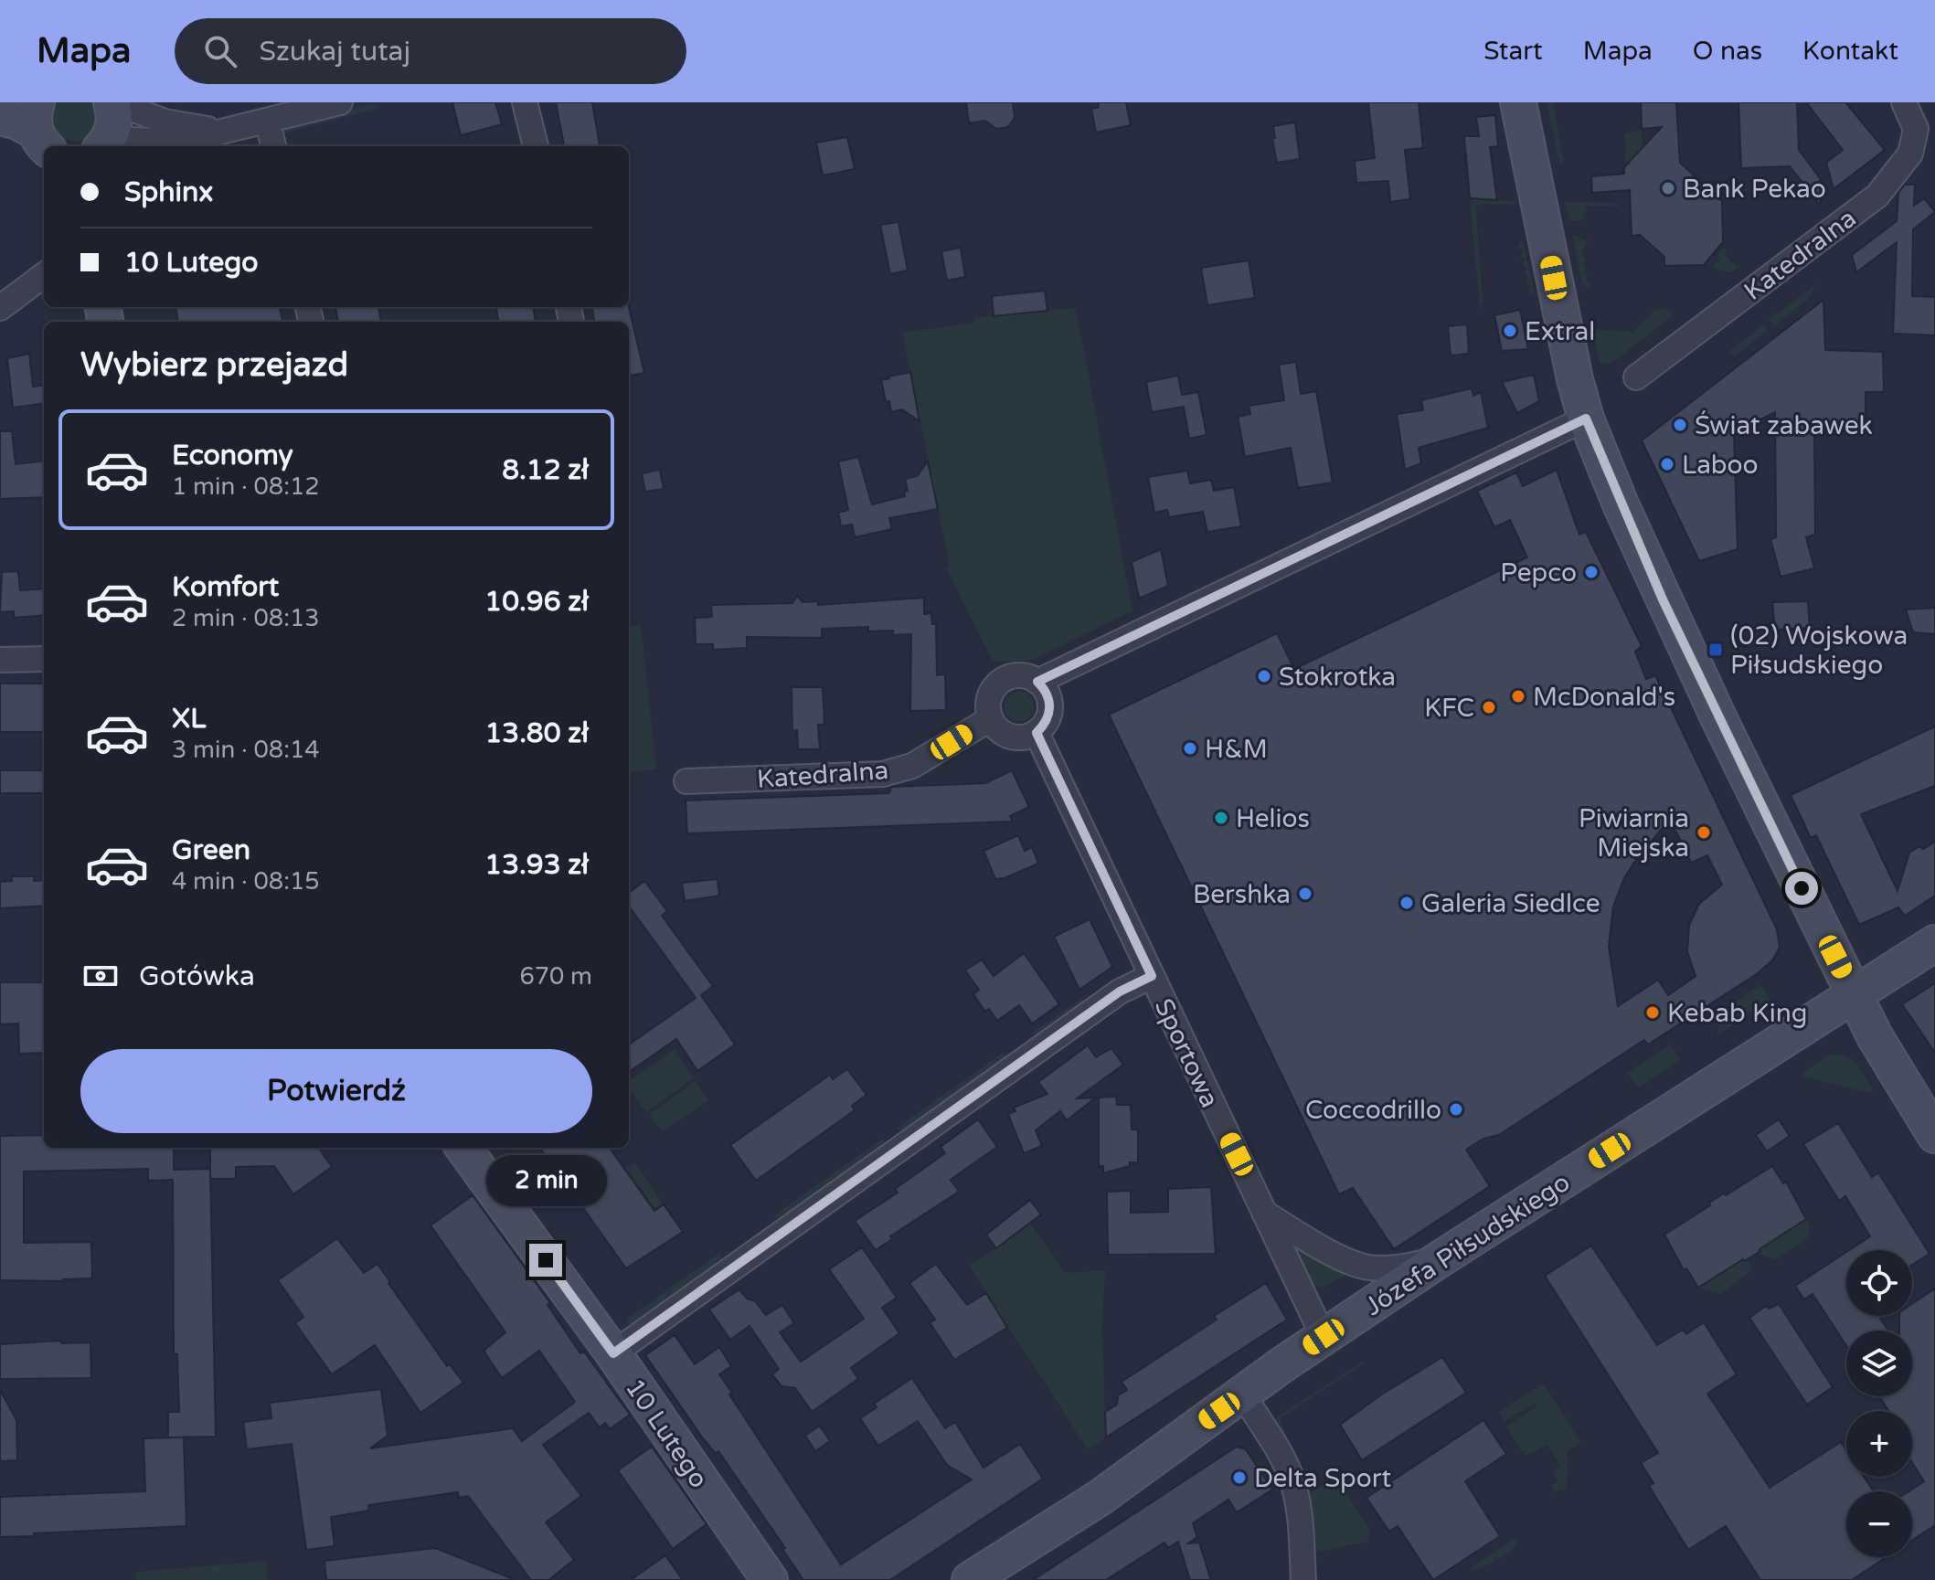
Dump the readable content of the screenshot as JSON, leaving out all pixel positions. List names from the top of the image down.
{
  "streets": {
    "street": [
      "Katedralna",
      "Sportowa",
      "Józefa Piłsudskiego",
      "10 Lutego"
    ]
  },
  "crossings": [
    ["Katedralna", "Sportowa"],
    ["Sportowa", "Józefa Piłsudskiego"]
  ],
  "places": {
    "other": [
      "Bank Pekao",
      "Extral",
      "Świat zabawek",
      "Laboo",
      "Pepco",
      "Stokrotka",
      "McDonald's",
      "KFC",
      "H&M",
      "Helios",
      "Piwiarnia Miejska",
      "Bershka",
      "Galeria Siedlce",
      "Kebab King",
      "Coccodrillo",
      "Delta Sport"
    ],
    "transit": ["(02) Wojskowa Piłsudskiego"]
  },
  "page": {
    "header": "Mapa",
    "search": "Szukaj tutaj",
    "nav": [
      "Start",
      "Mapa",
      "O nas",
      "Kontakt"
    ],
    "banner": ["Sphinx", "10 Lutego"],
    "heading": "Wybierz przejazd",
    "list": [
      {
        "name": "Economy",
        "note": "1 min · 08:12",
        "value": "8.12 zł"
      },
      {
        "name": "Komfort",
        "note": "2 min · 08:13",
        "value": "10.96 zł"
      },
      {
        "name": "XL",
        "note": "3 min · 08:14",
        "value": "13.80 zł"
      },
      {
        "name": "Green",
        "note": "4 min · 08:15",
        "value": "13.93 zł"
      }
    ],
    "pay": ["Gotówka", "670 m"],
    "buttons": "Potwierdź",
    "bubble": "2 min",
    "map_buttons": ["+", "−"]
  }
}
